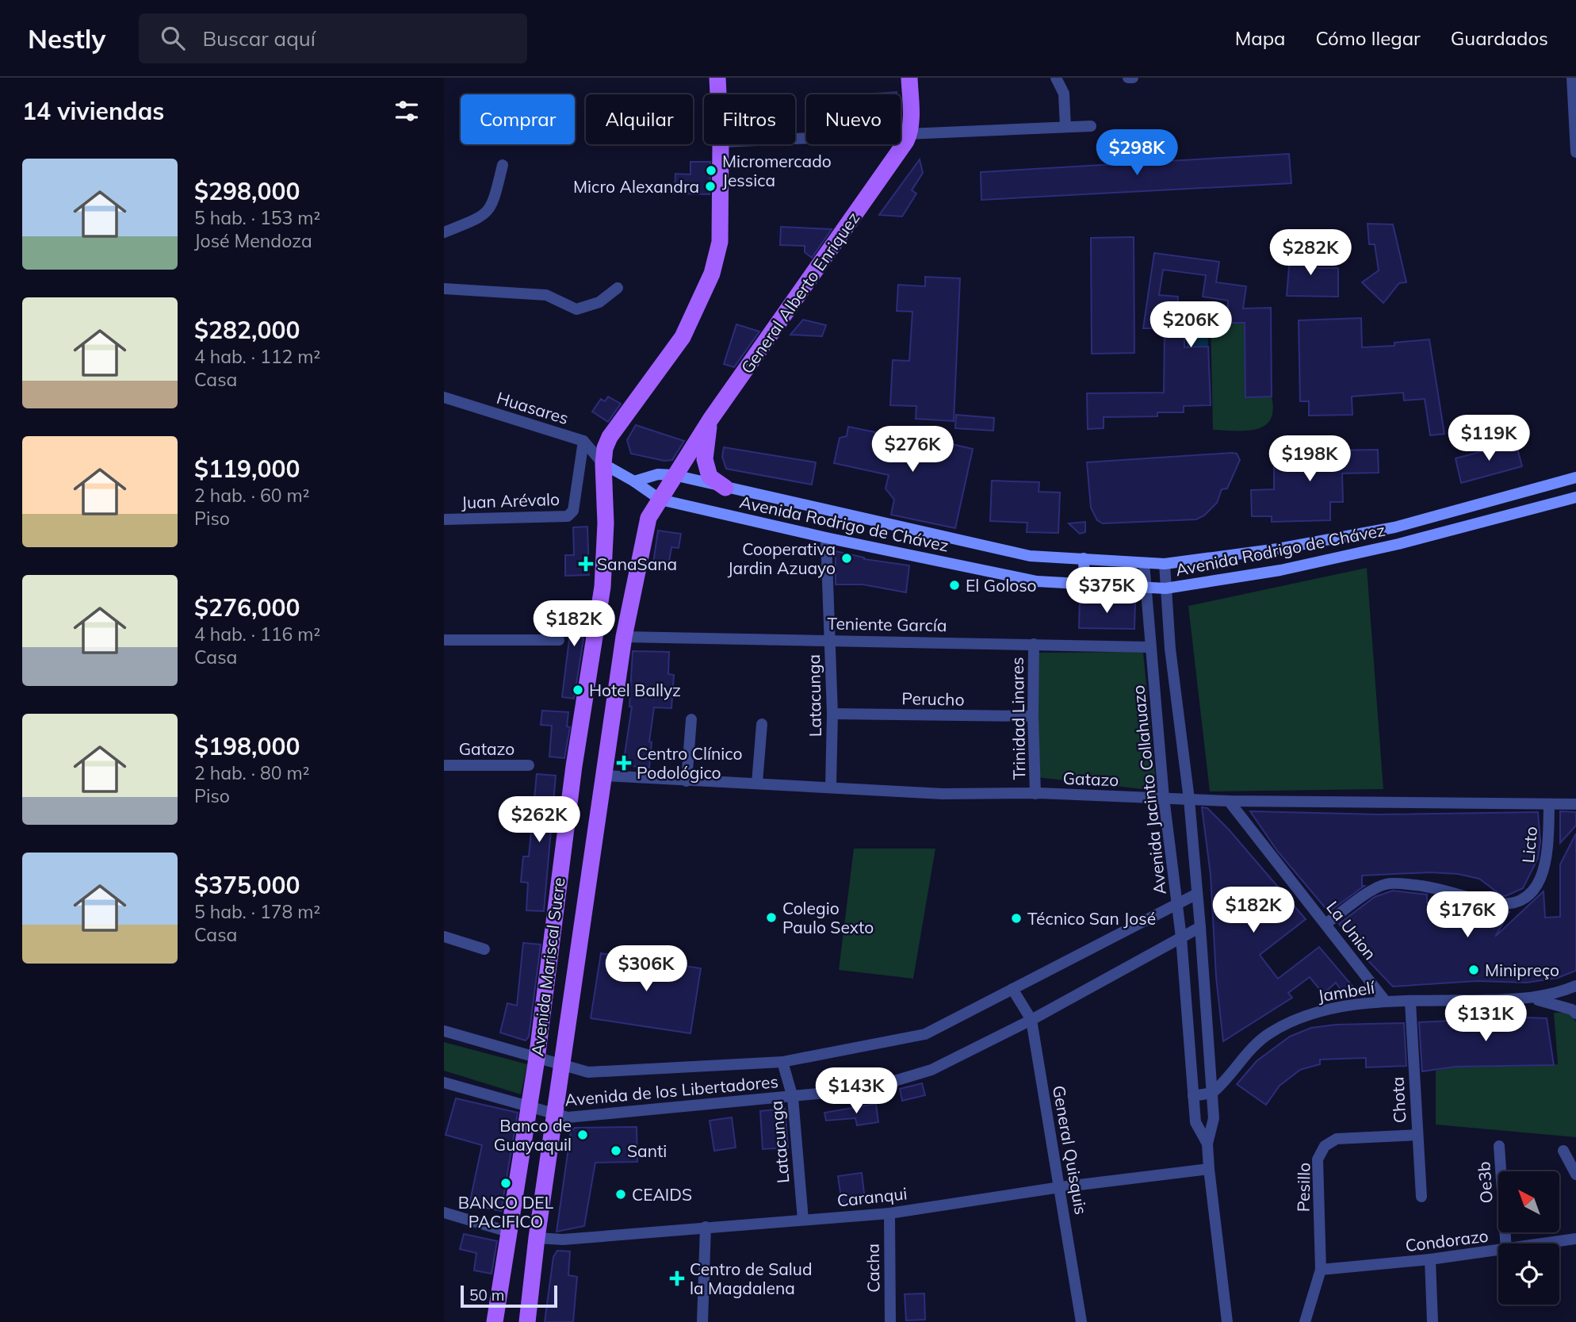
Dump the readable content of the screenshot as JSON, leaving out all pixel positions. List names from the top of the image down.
{
  "streets": {
    "main road": ["General Alberto Enriquez", "Avenida Rodrigo de Chávez", "Avenida Mariscal Sucre"],
    "street": [
      "Huasares",
      "Juan Arévalo",
      "Teniente García",
      "Latacunga",
      "Perucho",
      "Trinidad Linares",
      "Gatazo",
      "Avenida Jacinto Collahuazo",
      "Licto",
      "La Union",
      "Jambelí",
      "Avenida de los Libertadores",
      "Chota",
      "General Quisquis",
      "Oe3b",
      "Pesillo",
      "Caranqui",
      "Condorazo",
      "Cacha"
    ]
  },
  "crossings": [
    ["General Alberto Enriquez", "Avenida Rodrigo de Chávez"],
    ["General Alberto Enriquez", "Avenida Mariscal Sucre"],
    ["Huasares", "Juan Arévalo"],
    ["Huasares", "Avenida Rodrigo de Chávez"],
    ["Huasares", "Avenida Mariscal Sucre"],
    ["Avenida Rodrigo de Chávez", "Latacunga"],
    ["Avenida Rodrigo de Chávez", "Avenida Jacinto Collahuazo"],
    ["Avenida Rodrigo de Chávez", "Avenida Mariscal Sucre"],
    ["Teniente García", "Latacunga"],
    ["Teniente García", "Trinidad Linares"],
    ["Teniente García", "Avenida Jacinto Collahuazo"],
    ["Teniente García", "Avenida Mariscal Sucre"],
    ["Latacunga", "Perucho"],
    ["Latacunga", "Gatazo"],
    ["Latacunga", "Avenida de los Libertadores"],
    ["Latacunga", "Caranqui"],
    ["Perucho", "Trinidad Linares"],
    ["Trinidad Linares", "Gatazo"],
    ["Gatazo", "Avenida Jacinto Collahuazo"],
    ["Gatazo", "Licto"],
    ["Gatazo", "La Union"],
    ["Gatazo", "Avenida Mariscal Sucre"],
    ["Avenida Jacinto Collahuazo", "Jambelí"],
    ["Avenida Jacinto Collahuazo", "Avenida de los Libertadores"],
    ["Avenida Jacinto Collahuazo", "Caranqui"],
    ["Licto", "La Union"],
    ["La Union", "Jambelí"],
    ["Avenida Mariscal Sucre", "Avenida de los Libertadores"],
    ["Avenida Mariscal Sucre", "Caranqui"],
    ["Jambelí", "Chota"],
    ["Avenida de los Libertadores", "General Quisquis"],
    ["Chota", "Pesillo"],
    ["General Quisquis", "Caranqui"],
    ["Pesillo", "Condorazo"],
    ["Caranqui", "Cacha"]
  ],
  "places": {
    "other": [
      "Micromercado Jessica",
      "Micro Alexandra",
      "Cooperativa Jardin Azuayo",
      "El Goloso",
      "Hotel Ballyz",
      "Colegio Paulo Sexto",
      "Técnico San José",
      "Minipreço",
      "Banco de Guayaquil",
      "Santi",
      "BANCO DEL PACIFICO",
      "CEAIDS"
    ],
    "health": ["SanaSana", "Centro Clínico Podológico", "Centro de Salud la Magdalena"]
  },
  "scale_bar": "50 m",
  "north": "top left",
  "page": {
    "header": "Nestly",
    "search": "Buscar aquí",
    "nav": ["Mapa", "Cómo llegar", "Guardados"],
    "heading": "14 viviendas",
    "chip": [
      "Comprar",
      "Alquilar",
      "Filtros",
      "Nuevo"
    ],
    "price": [
      "$298K",
      "$282K",
      "$206K",
      "$119K",
      "$276K",
      "$198K",
      "$375K",
      "$182K",
      "$262K",
      "$182K",
      "$176K",
      "$306K",
      "$131K",
      "$143K"
    ],
    "list": [
      {
        "name": "$298,000",
        "note": "5 hab. · 153 m² · José Mendoza"
      },
      {
        "name": "$282,000",
        "note": "4 hab. · 112 m² · Casa"
      },
      {
        "name": "$119,000",
        "note": "2 hab. · 60 m² · Piso"
      },
      {
        "name": "$276,000",
        "note": "4 hab. · 116 m² · Casa"
      },
      {
        "name": "$198,000",
        "note": "2 hab. · 80 m² · Piso"
      },
      {
        "name": "$375,000",
        "note": "5 hab. · 178 m² · Casa"
      }
    ],
    "scale": "50 m"
  }
}
